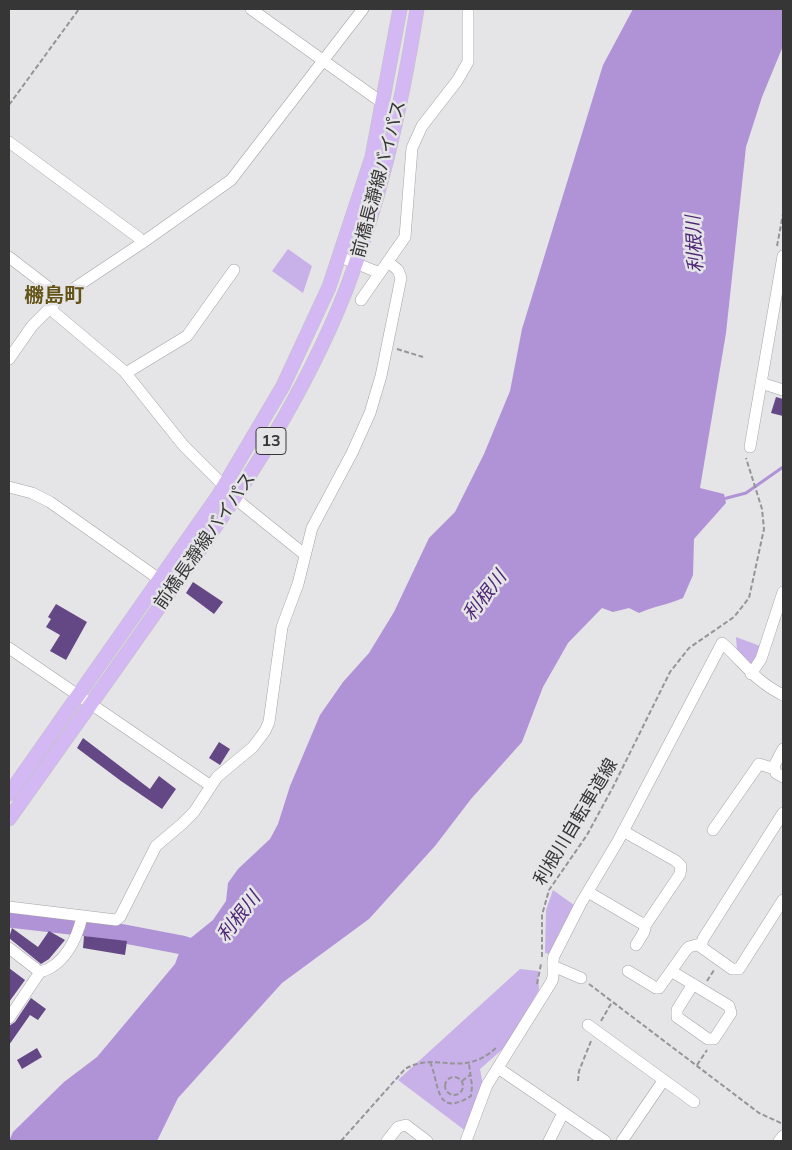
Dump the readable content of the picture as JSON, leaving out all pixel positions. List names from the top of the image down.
{
  "streets": {
    "main road": ["前橋長瀞線バイパス", "13"],
    "path": ["利根川自転車道線"]
  },
  "districts": ["橳島町"],
  "water": ["利根川"]
}
